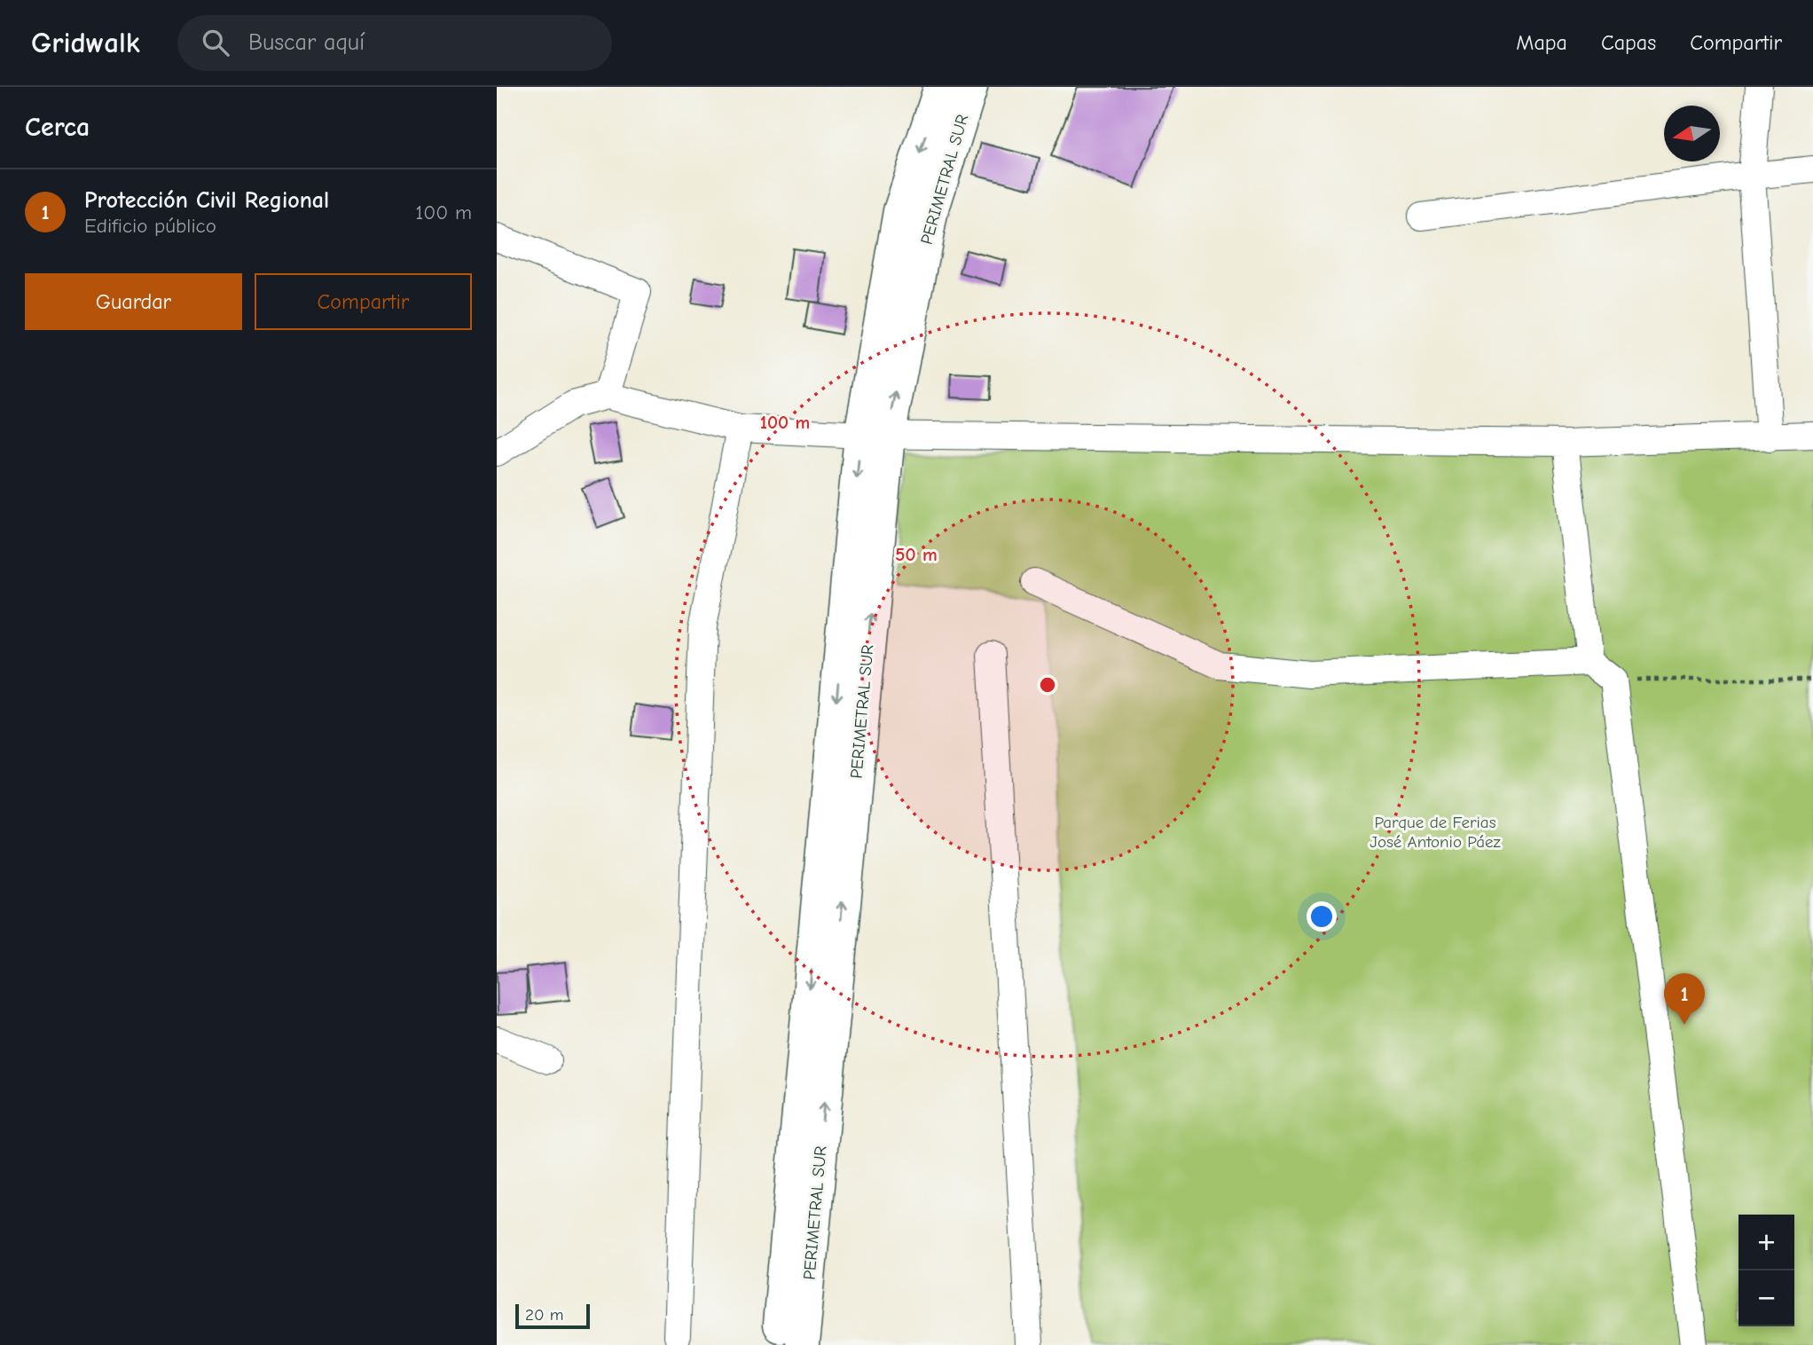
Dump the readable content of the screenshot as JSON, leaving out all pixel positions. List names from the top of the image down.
{
  "streets": {
    "main road": ["PERIMETRAL SUR"]
  },
  "parks": ["Parque de Ferias José Antonio Páez"],
  "scale_bar": "20 m",
  "north": "left",
  "page": {
    "header": "Gridwalk",
    "search": "Buscar aquí",
    "nav": ["Mapa", "Capas", "Compartir"],
    "heading": "Cerca",
    "list": [
      {
        "mark": "1",
        "name": "Protección Civil Regional",
        "note": "Edificio público",
        "value": "100 m"
      }
    ],
    "buttons": ["Guardar", "Compartir"],
    "pins": "1",
    "map_buttons": ["+", "−"],
    "scale": "20 m"
  },
  "rings": ["100 m", "50 m"]
}
